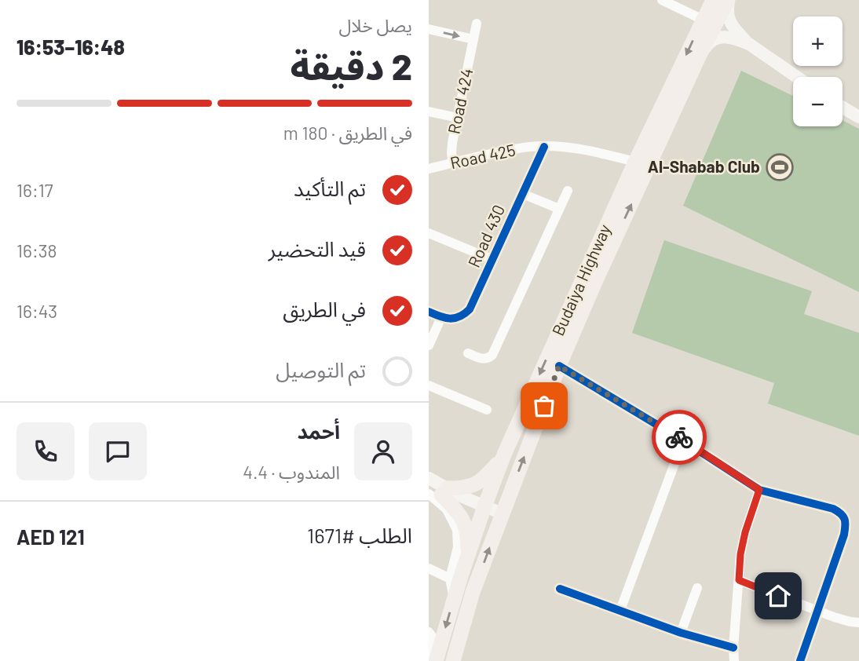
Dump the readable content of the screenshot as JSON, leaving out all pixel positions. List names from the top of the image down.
{
  "streets": {
    "main road": ["Budaiya Highway"],
    "street": ["Road 424", "Road 425", "Road 430"]
  },
  "crossings": [
    ["Road 424", "Road 425"],
    ["Road 425", "Road 430"],
    ["Road 425", "Budaiya Highway"]
  ],
  "places": {
    "sports": ["Al-Shabab Club"]
  },
  "page": {
    "heading": ["2 دقيقة", "يصل خلال", "16:48–16:53"],
    "panel": [
      "أحمد",
      "المندوب · 4.4",
      "الطلب #1671",
      "AED 121"
    ],
    "map_buttons": ["+", "−"],
    "bar": "في الطريق · 180 m",
    "list": [
      ["تم التأكيد", "16:17"],
      ["قيد التحضير", "16:38"],
      ["في الطريق", "16:43"],
      "تم التوصيل"
    ]
  }
}
